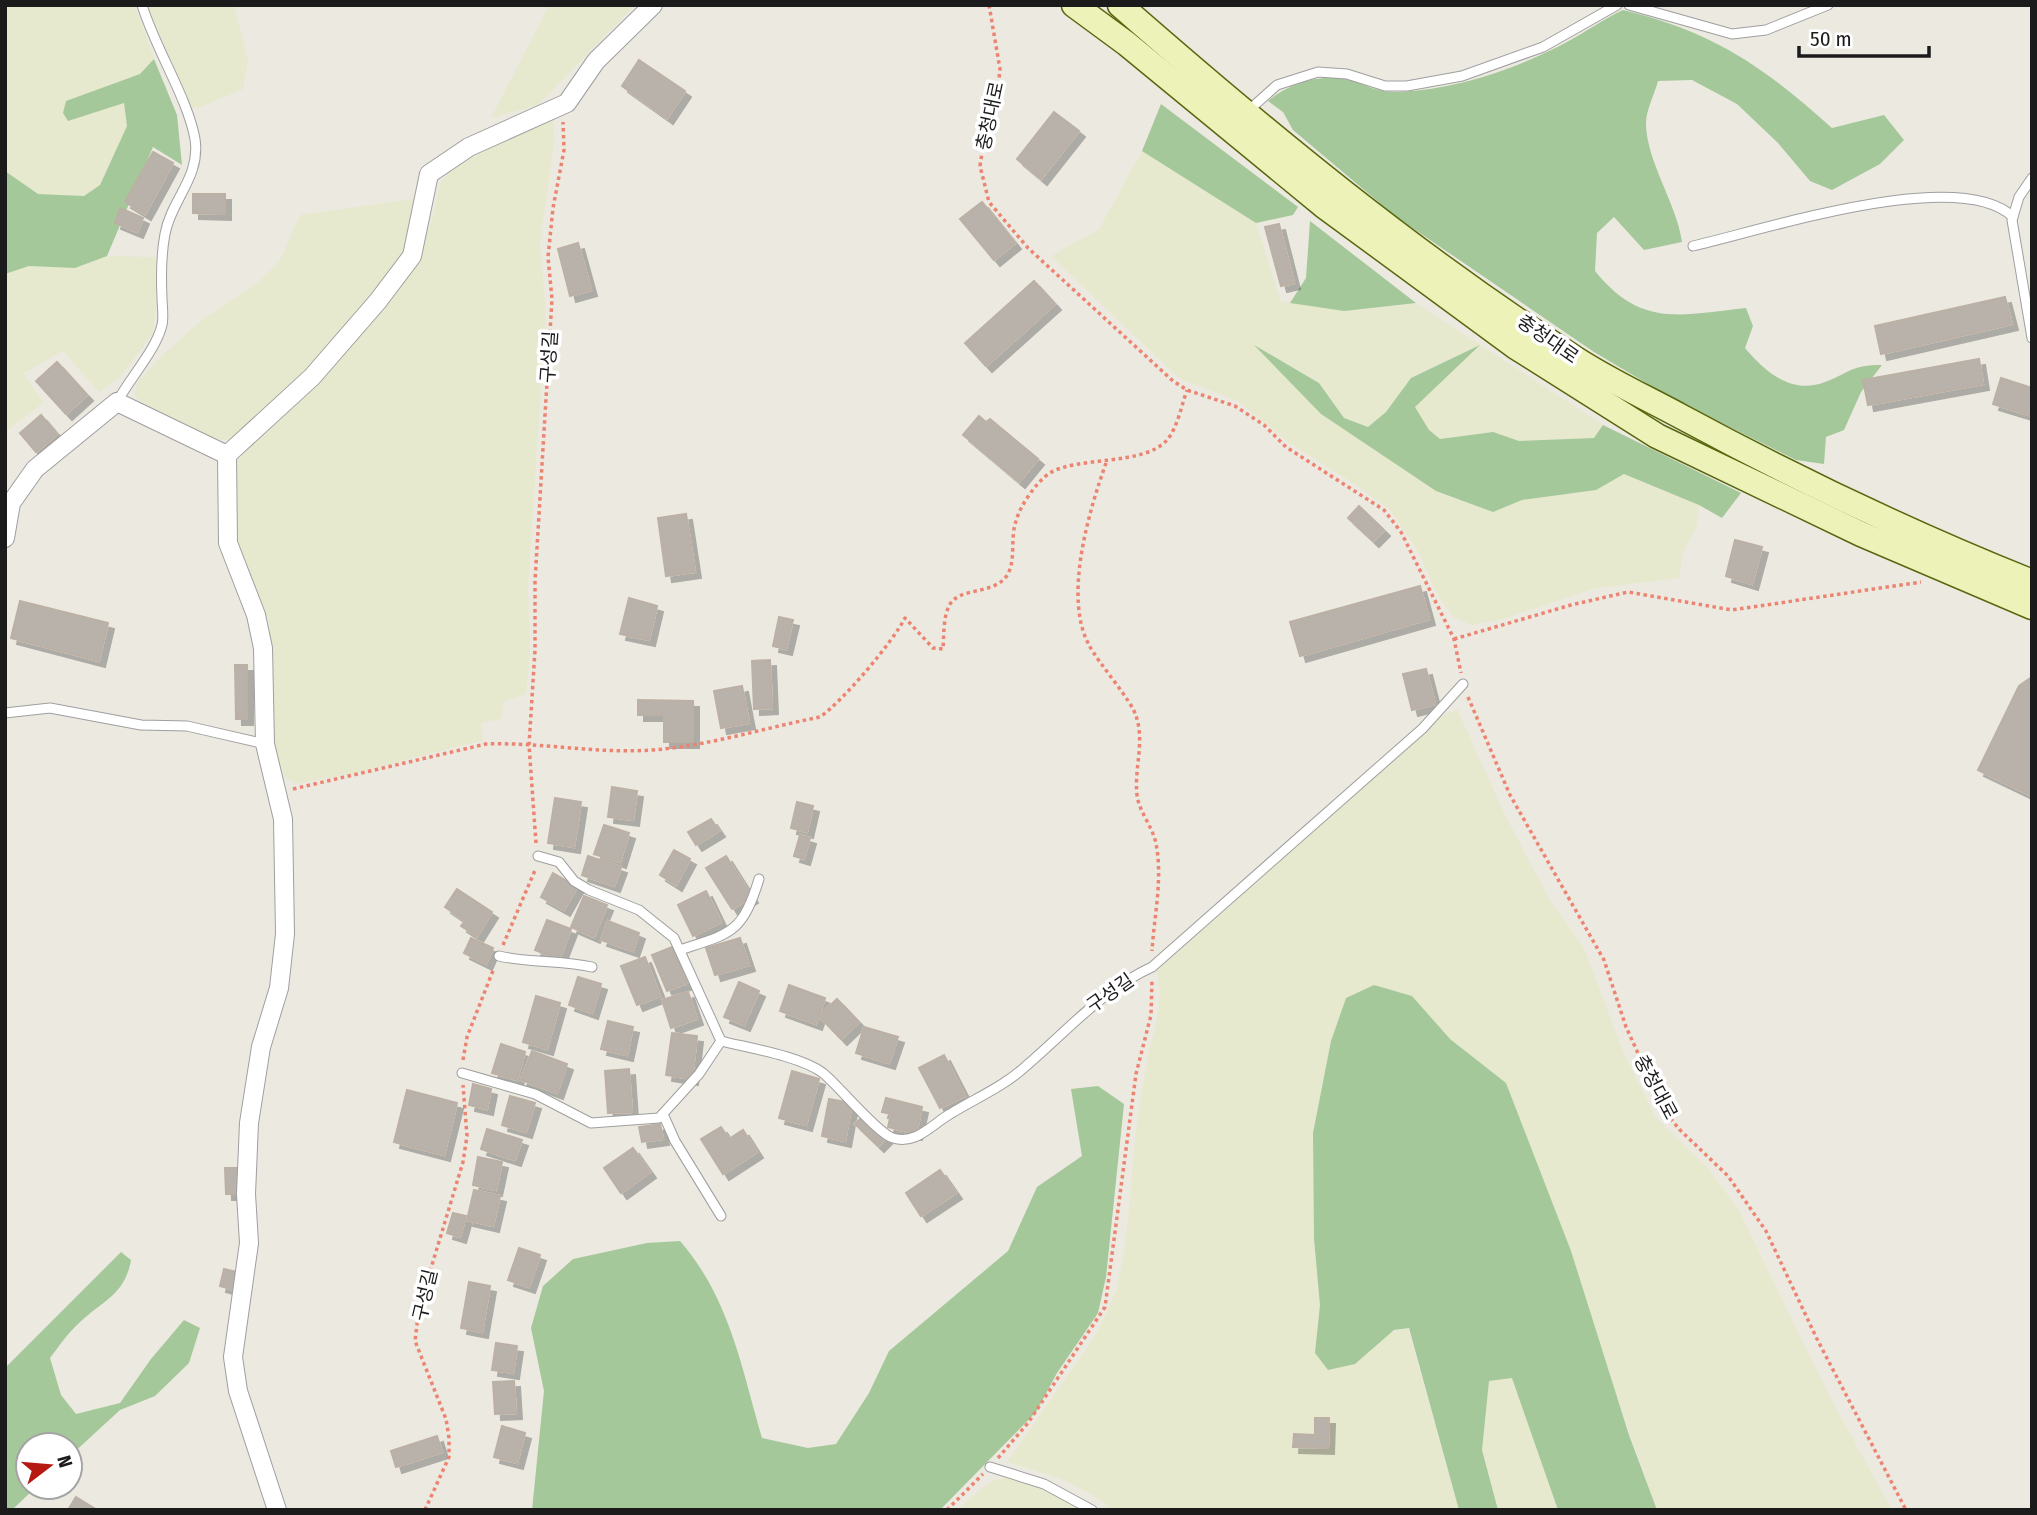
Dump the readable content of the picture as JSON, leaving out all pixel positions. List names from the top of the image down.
{
  "streets": {
    "main road": ["충청대로"],
    "lane": ["구성길"]
  },
  "crossings": [
    ["충청대로", "구성길"]
  ],
  "scale_bar": "50 m",
  "north": "right"
}
